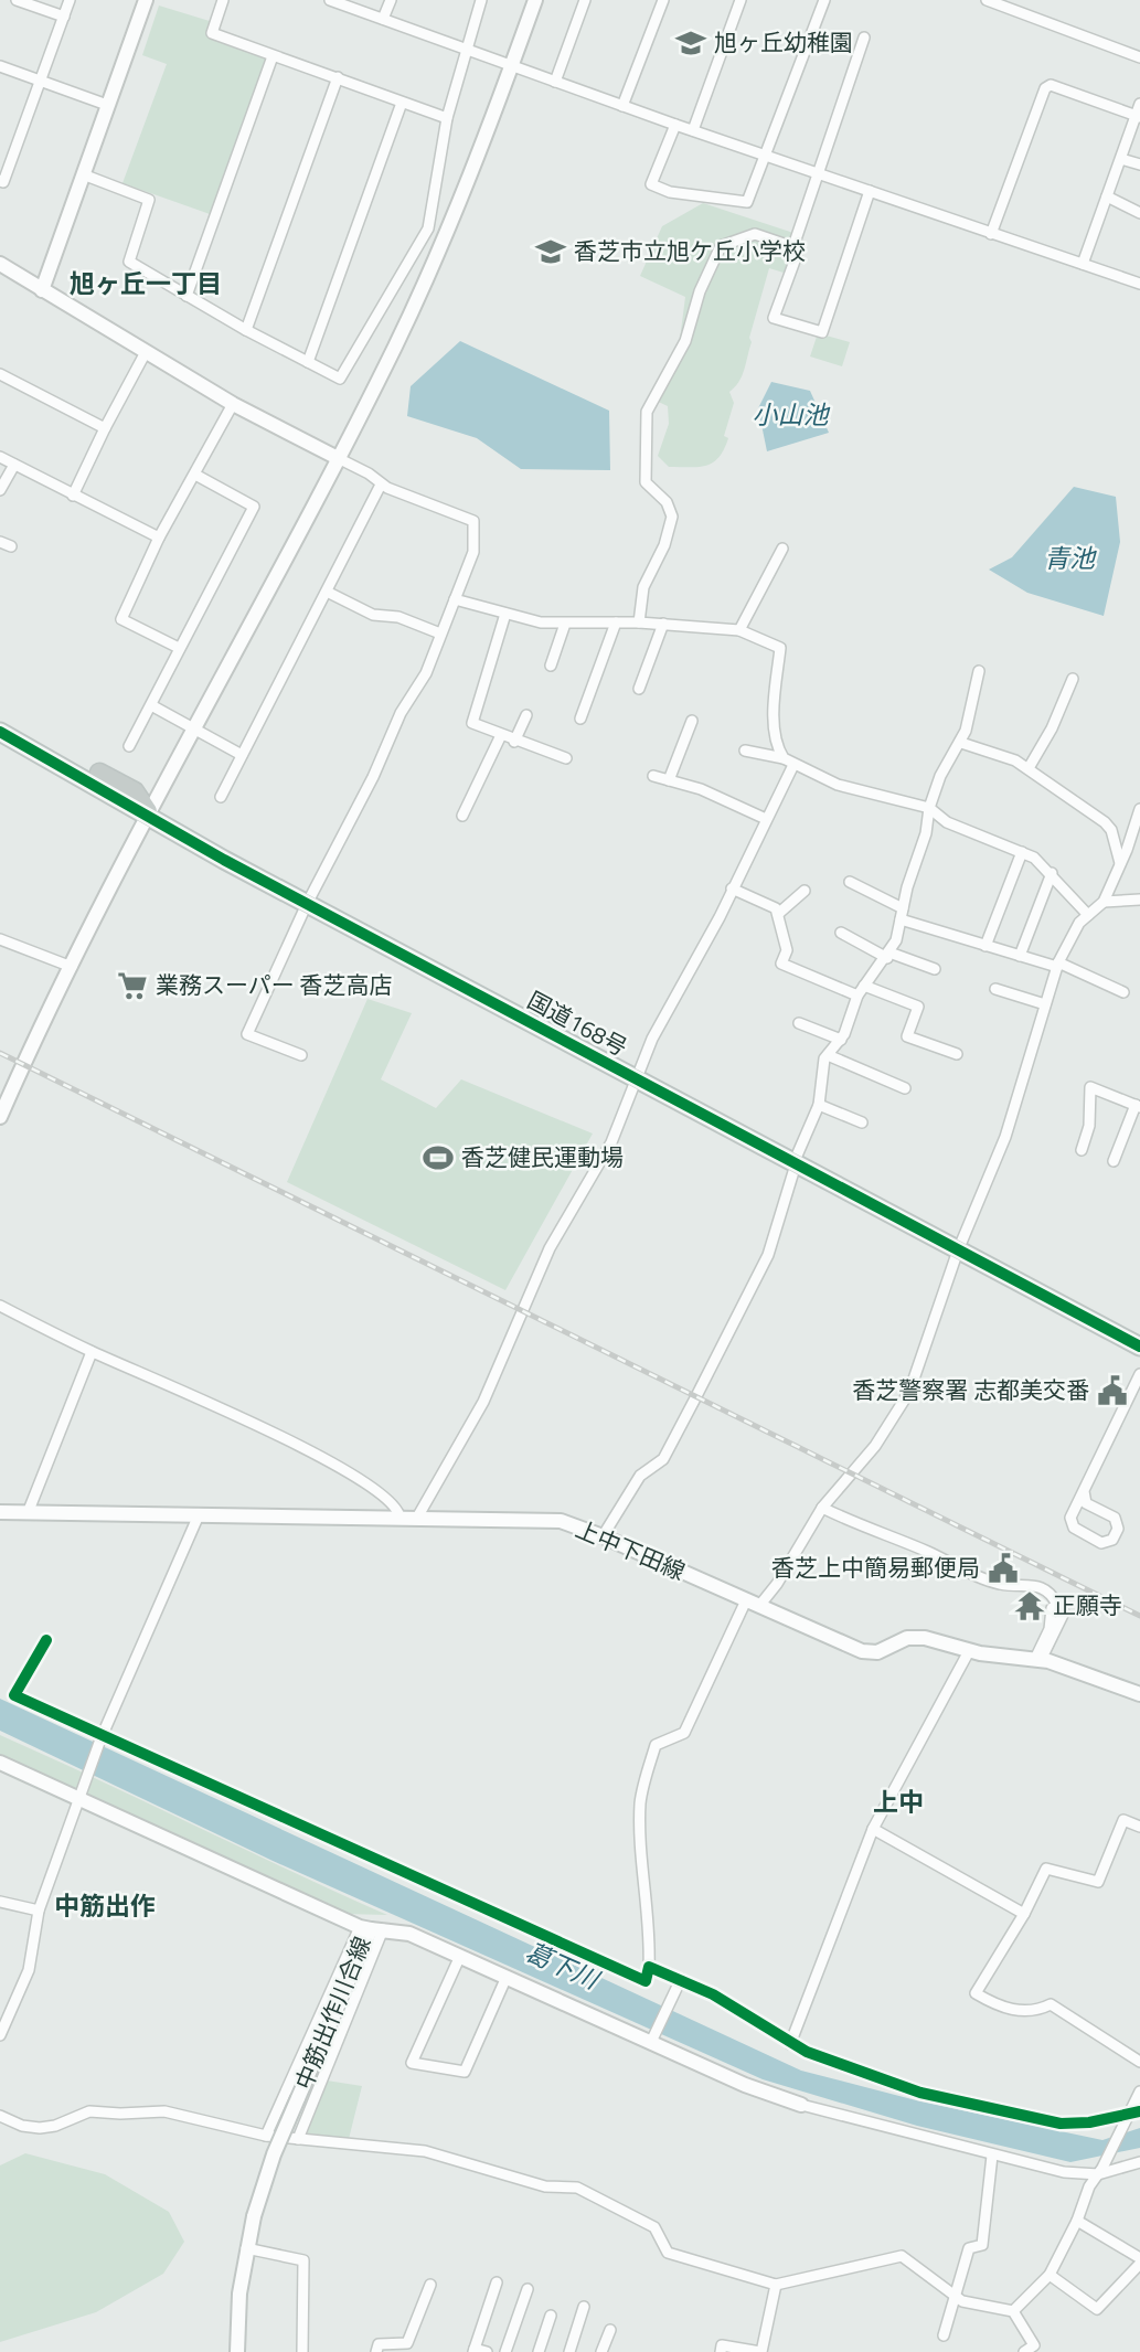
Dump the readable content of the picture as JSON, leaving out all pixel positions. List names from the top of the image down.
{
  "streets": {
    "highway": ["国道168号"],
    "street": ["上中下田線", "中筋出作川合線"]
  },
  "districts": ["旭ヶ丘一丁目", "上中", "中筋出作"],
  "water": ["小山池", "青池", "葛下川"],
  "places": {
    "school or university": ["旭ヶ丘幼稚園", "香芝市立旭ケ丘小学校"],
    "supermarket": ["業務スーパー 香芝高店"],
    "sports": ["香芝健民運動場"],
    "public building": ["香芝警察署 志都美交番", "香芝上中簡易郵便局"],
    "temple": ["正願寺"]
  }
}
